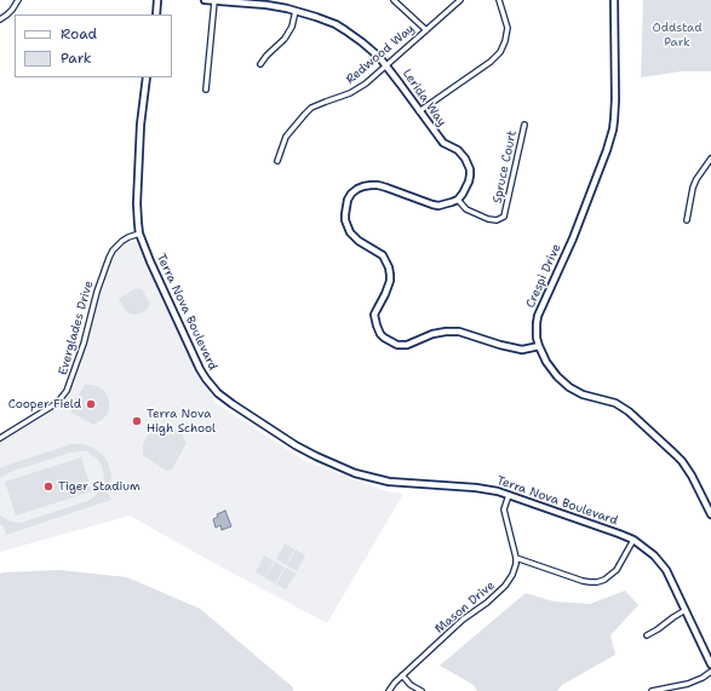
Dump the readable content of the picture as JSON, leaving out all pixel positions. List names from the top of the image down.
{
  "streets": {
    "street": [
      "Redwood Way",
      "Lerida Way",
      "Spruce Court",
      "Crespi Drive",
      "Terra Nova Boulevard",
      "Everglades Drive",
      "Mason Drive"
    ]
  },
  "crossings": [
    ["Redwood Way", "Lerida Way"],
    ["Lerida Way", "Spruce Court"],
    ["Terra Nova Boulevard", "Everglades Drive"]
  ],
  "parks": ["Oddstad Park"],
  "places": ["Cooper Field", "Terra Nova High School", "Tiger Stadium"],
  "legend": ["Road", "Park"]
}
